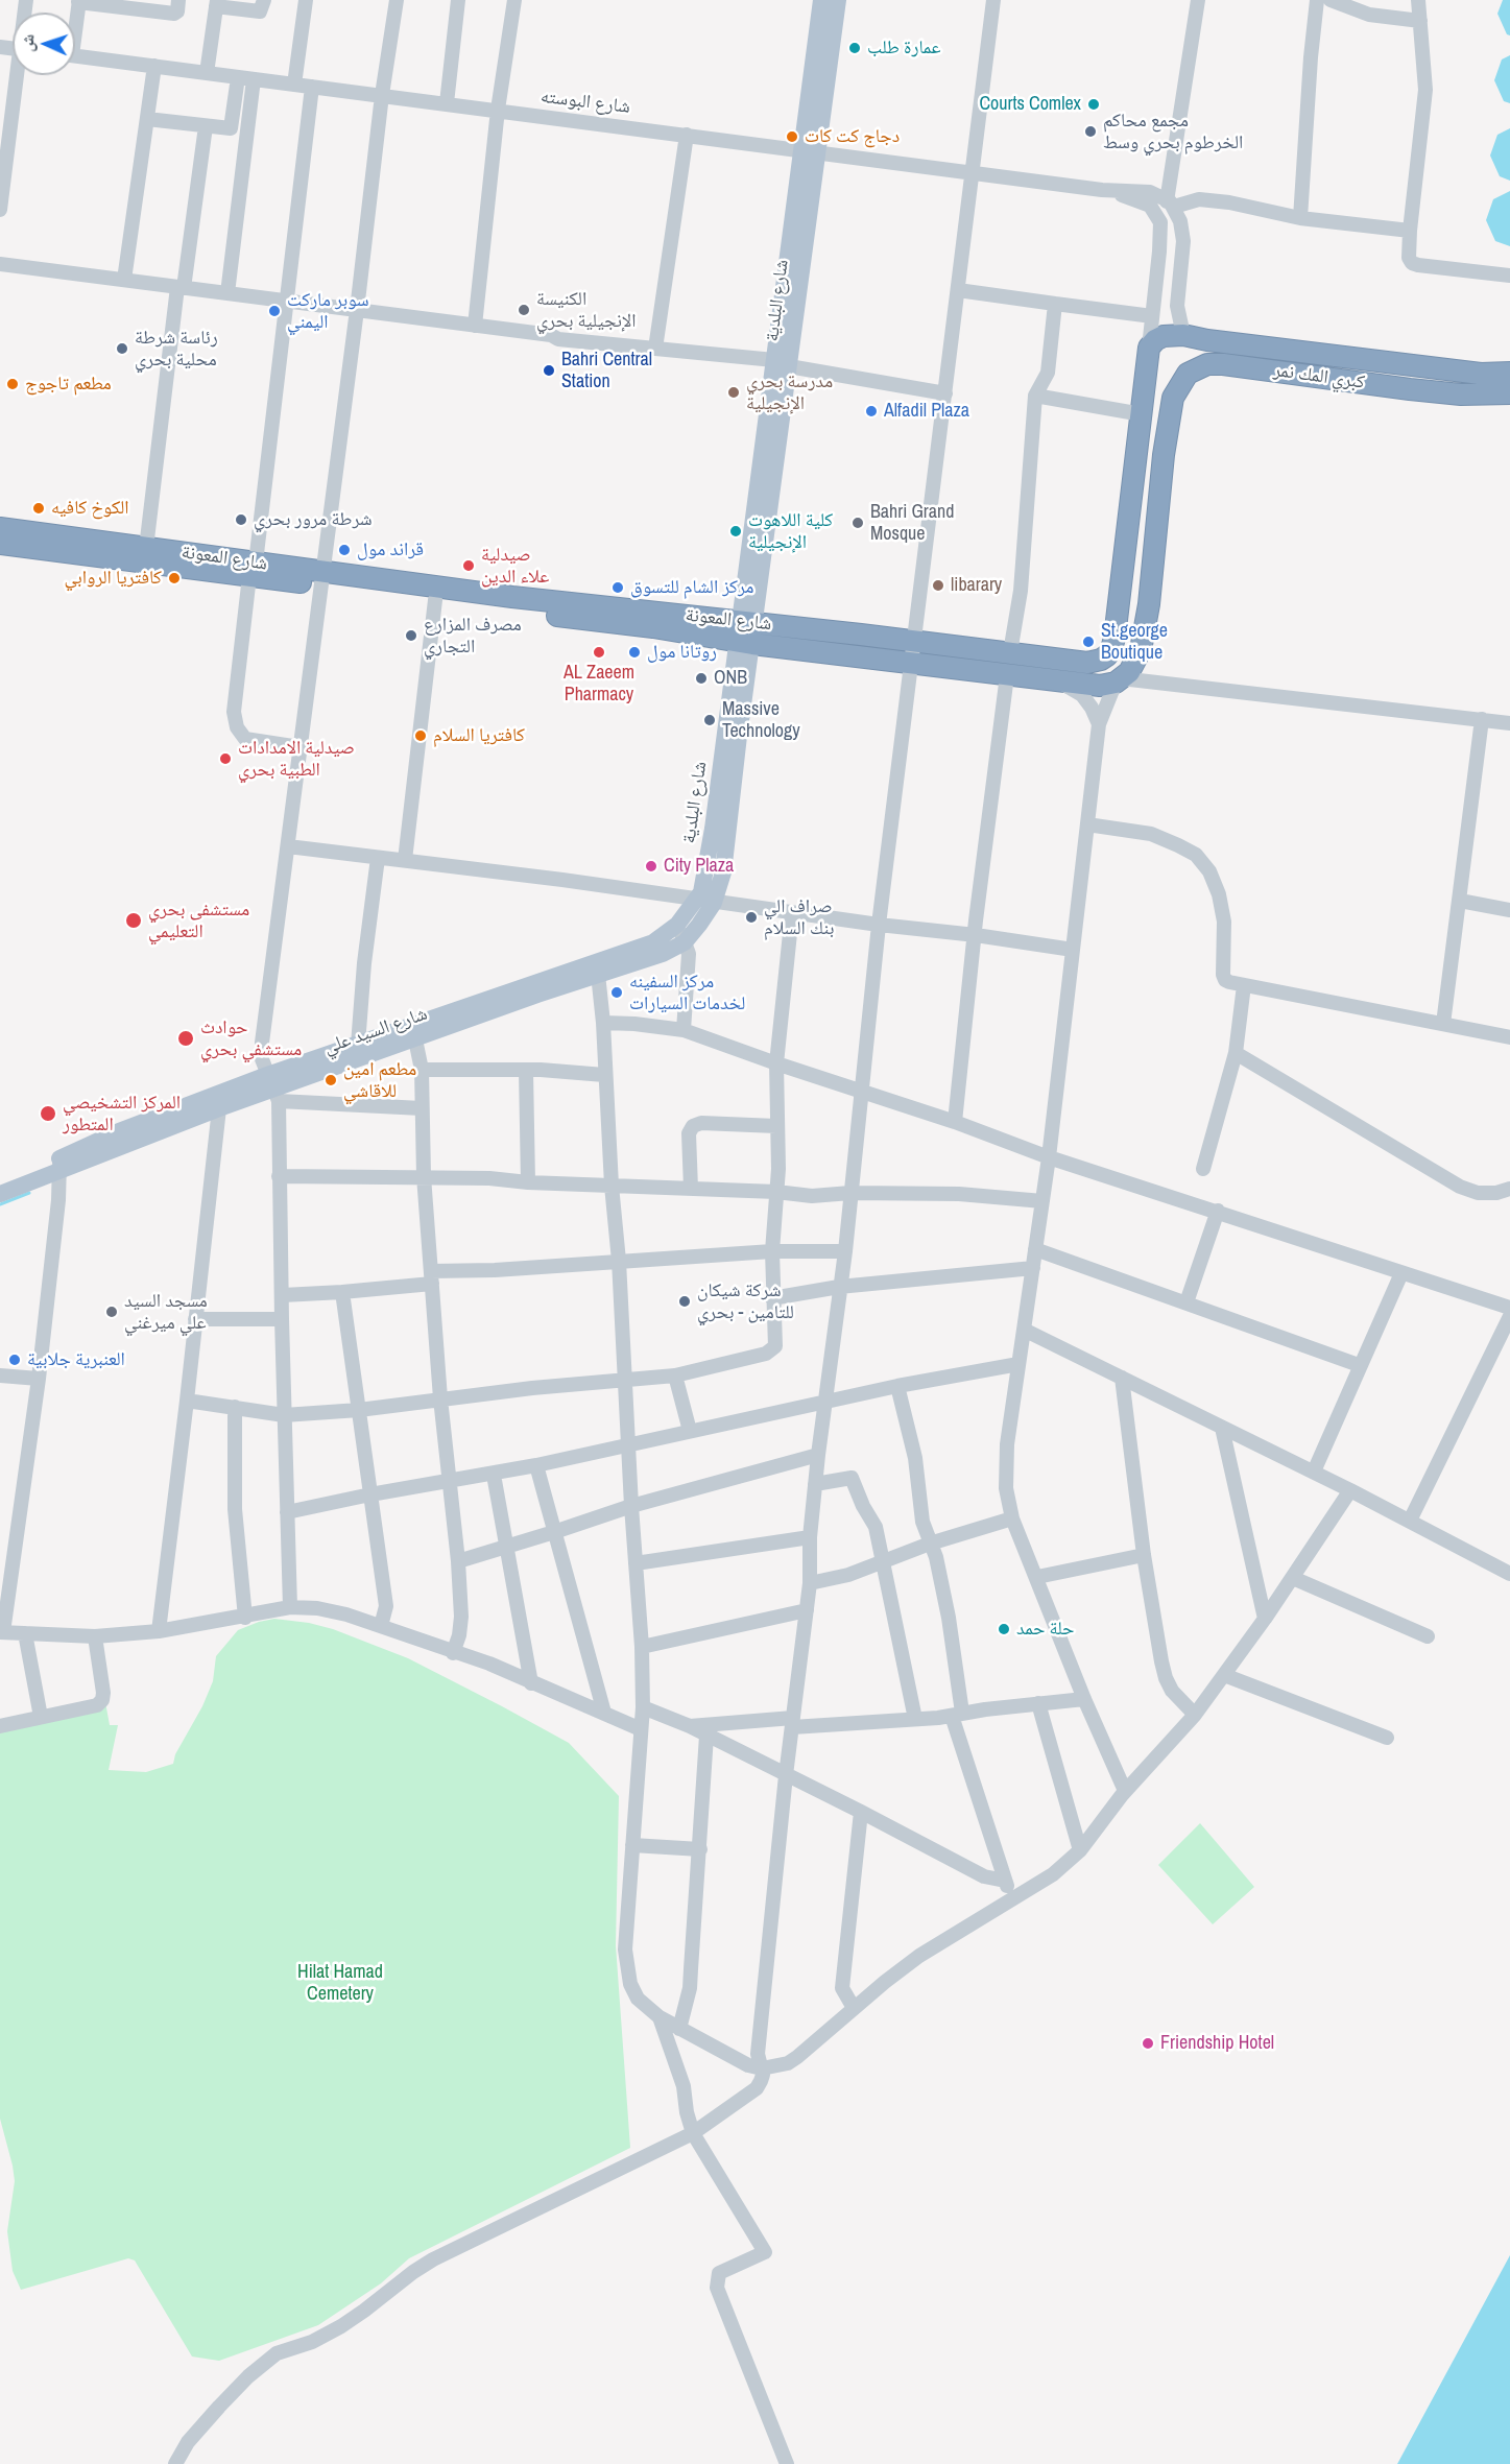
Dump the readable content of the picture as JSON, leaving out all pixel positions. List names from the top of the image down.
{
  "streets": {
    "highway": ["كبري المك نمر", "شارع المعونة"],
    "main road": ["شارع البلدية", "شارع السيد علي"],
    "street": ["شارع البوسته"]
  },
  "crossings": [
    ["شارع البوسته", "شارع البلدية"],
    ["شارع البلدية", "شارع المعونة"],
    ["شارع البلدية", "شارع السيد علي"]
  ],
  "parks": ["Hilat Hamad Cemetery"],
  "places": [
    "عمارة طلب",
    "Courts Comlex",
    "مجمع محاكم الخرطوم بحري وسط",
    "دجاج كت كات",
    "الكنيسة الإنجيلية بحري",
    "سوبر ماركت اليمني",
    "رئاسة شرطة محلية بحري",
    "Bahri Central Station",
    "مطعم تاجوج",
    "مدرسة بحري الإنجيلية",
    "Alfadil Plaza",
    "الكوخ كافيه",
    "شرطة مرور بحري",
    "Bahri Grand Mosque",
    "كلية اللاهوت الإنجيلية",
    "قراند مول",
    "صيدلية علاء الدين",
    "كافتريا الروابي",
    "libarary",
    "مركز الشام للتسوق",
    "مصرف المزارع التجاري",
    "St.george Boutique",
    "AL Zaeem Pharmacy",
    "روتانا مول",
    "ONB",
    "Massive Technology",
    "كافتريا السلام",
    "صيدلية الامدادات الطبية بحري",
    "City Plaza",
    "صراف الي بنك السلام",
    "مستشفى بحري التعليمي",
    "مركز السفينه لخدمات السيارات",
    "حوادث مستشفي بحري",
    "مطعم امين للاقاشي",
    "المركز التشخيصي المتطور",
    "شركة شيكان للتامين - بحري",
    "مسجد السيد علي ميرغني",
    "العنبرية جلابية",
    "حلة حمد",
    "Friendship Hotel"
  ],
  "north": "left"
}
